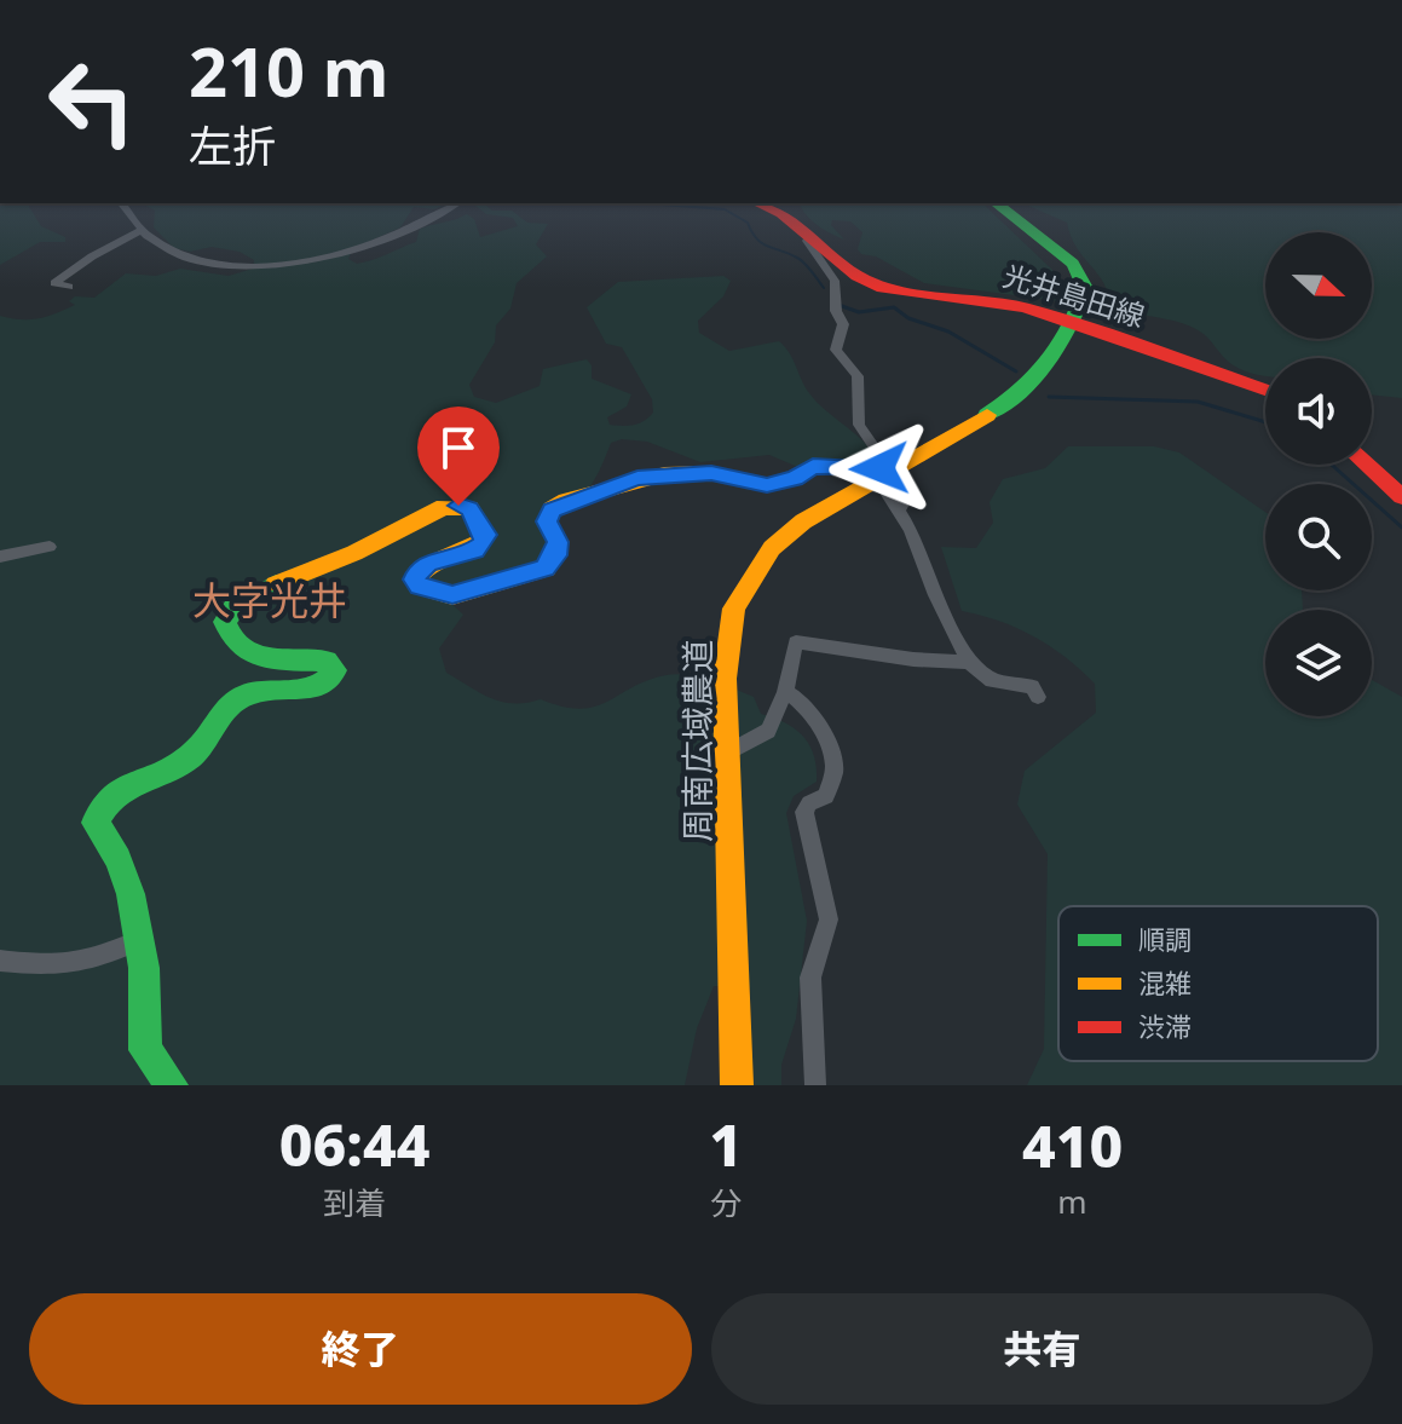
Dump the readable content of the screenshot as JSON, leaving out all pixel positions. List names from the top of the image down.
{
  "streets": {
    "street": ["光井島田線", "周南広域農道"]
  },
  "crossings": [
    ["光井島田線", "周南広域農道"]
  ],
  "districts": ["大字光井"],
  "legend": ["順調", "混雑", "渋滞"],
  "north": "right",
  "page": {
    "turn": ["210 m", "左折"],
    "eta": [
      "06:44",
      "到着",
      "1",
      "分",
      "410",
      "m"
    ],
    "buttons": ["終了", "共有"]
  }
}
